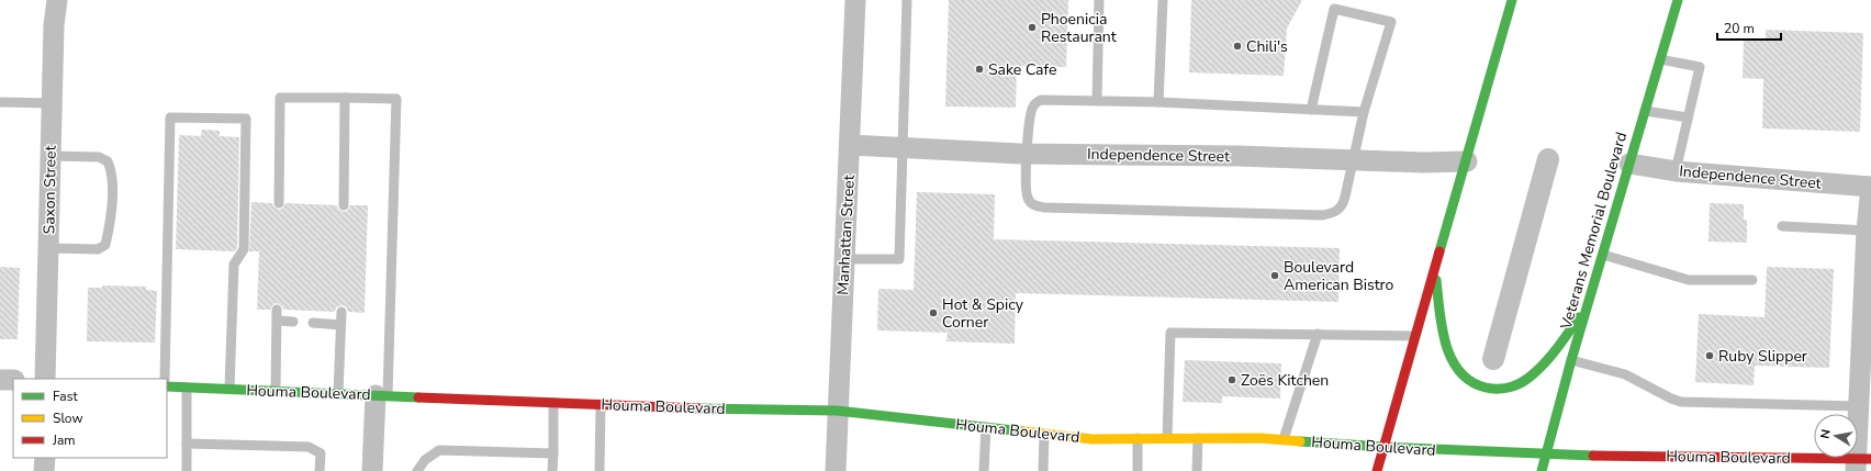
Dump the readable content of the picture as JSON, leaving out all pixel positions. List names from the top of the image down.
{
  "streets": {
    "street": [
      "Independence Street",
      "Saxon Street",
      "Veterans Memorial Boulevard",
      "Manhattan Street",
      "Houma Boulevard"
    ]
  },
  "crossings": [
    ["Independence Street", "Veterans Memorial Boulevard"],
    ["Independence Street", "Manhattan Street"],
    ["Veterans Memorial Boulevard", "Houma Boulevard"],
    ["Manhattan Street", "Houma Boulevard"]
  ],
  "places": [
    "Phoenicia Restaurant",
    "Chili's",
    "Sake Cafe",
    "Boulevard American Bistro",
    "Hot & Spicy Corner",
    "Ruby Slipper",
    "Zoës Kitchen"
  ],
  "legend": ["Fast", "Slow", "Jam"],
  "scale_bar": "20 m",
  "north": "left"
}
